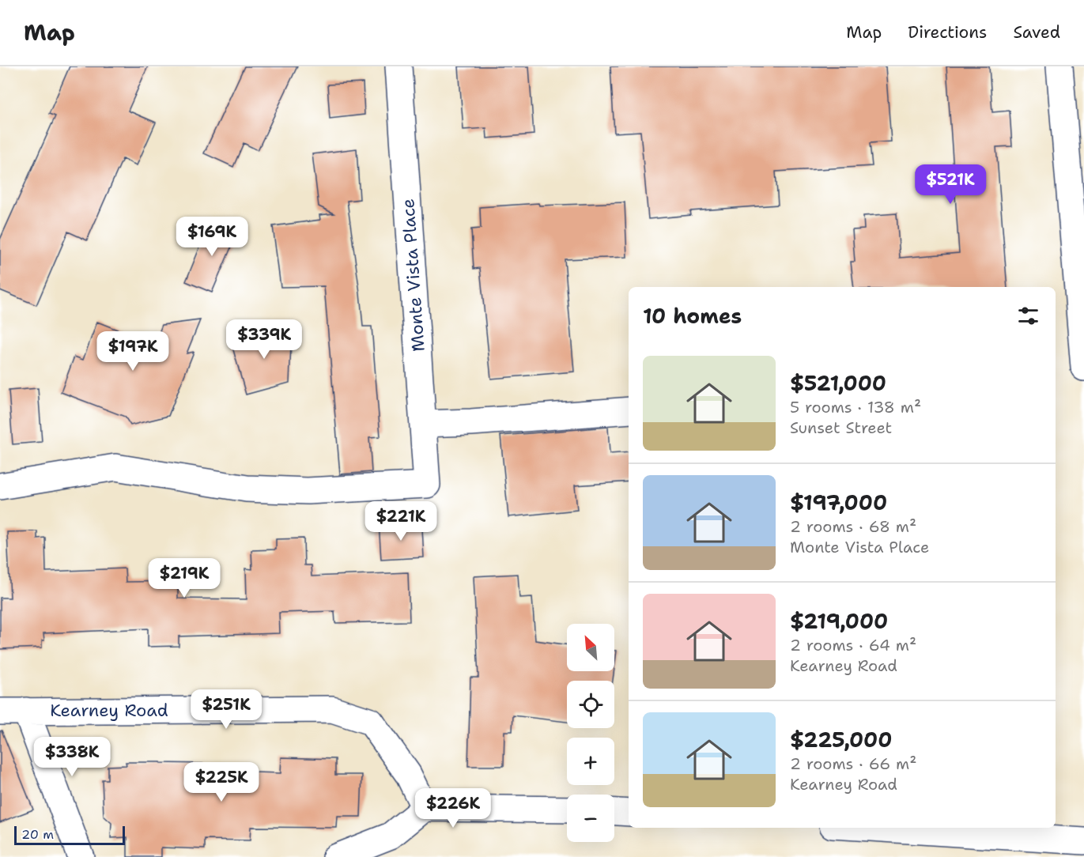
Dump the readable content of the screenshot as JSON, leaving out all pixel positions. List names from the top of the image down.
{
  "streets": {
    "street": ["Monte Vista Place", "Kearney Road"]
  },
  "scale_bar": "20 m",
  "north": "top left",
  "page": {
    "header": "Map",
    "nav": ["Map", "Directions", "Saved"],
    "price": [
      "$521K",
      "$169K",
      "$339K",
      "$197K",
      "$221K",
      "$219K",
      "$251K",
      "$338K",
      "$225K",
      "$226K"
    ],
    "heading": "10 homes",
    "list": [
      {
        "name": "$521,000",
        "note": "5 rooms · 138 m² · Sunset Street"
      },
      {
        "name": "$197,000",
        "note": "2 rooms · 68 m² · Monte Vista Place"
      },
      {
        "name": "$219,000",
        "note": "2 rooms · 64 m² · Kearney Road"
      },
      {
        "name": "$225,000",
        "note": "2 rooms · 66 m² · Kearney Road"
      }
    ],
    "map_buttons": ["+", "−"],
    "scale": "20 m"
  }
}
